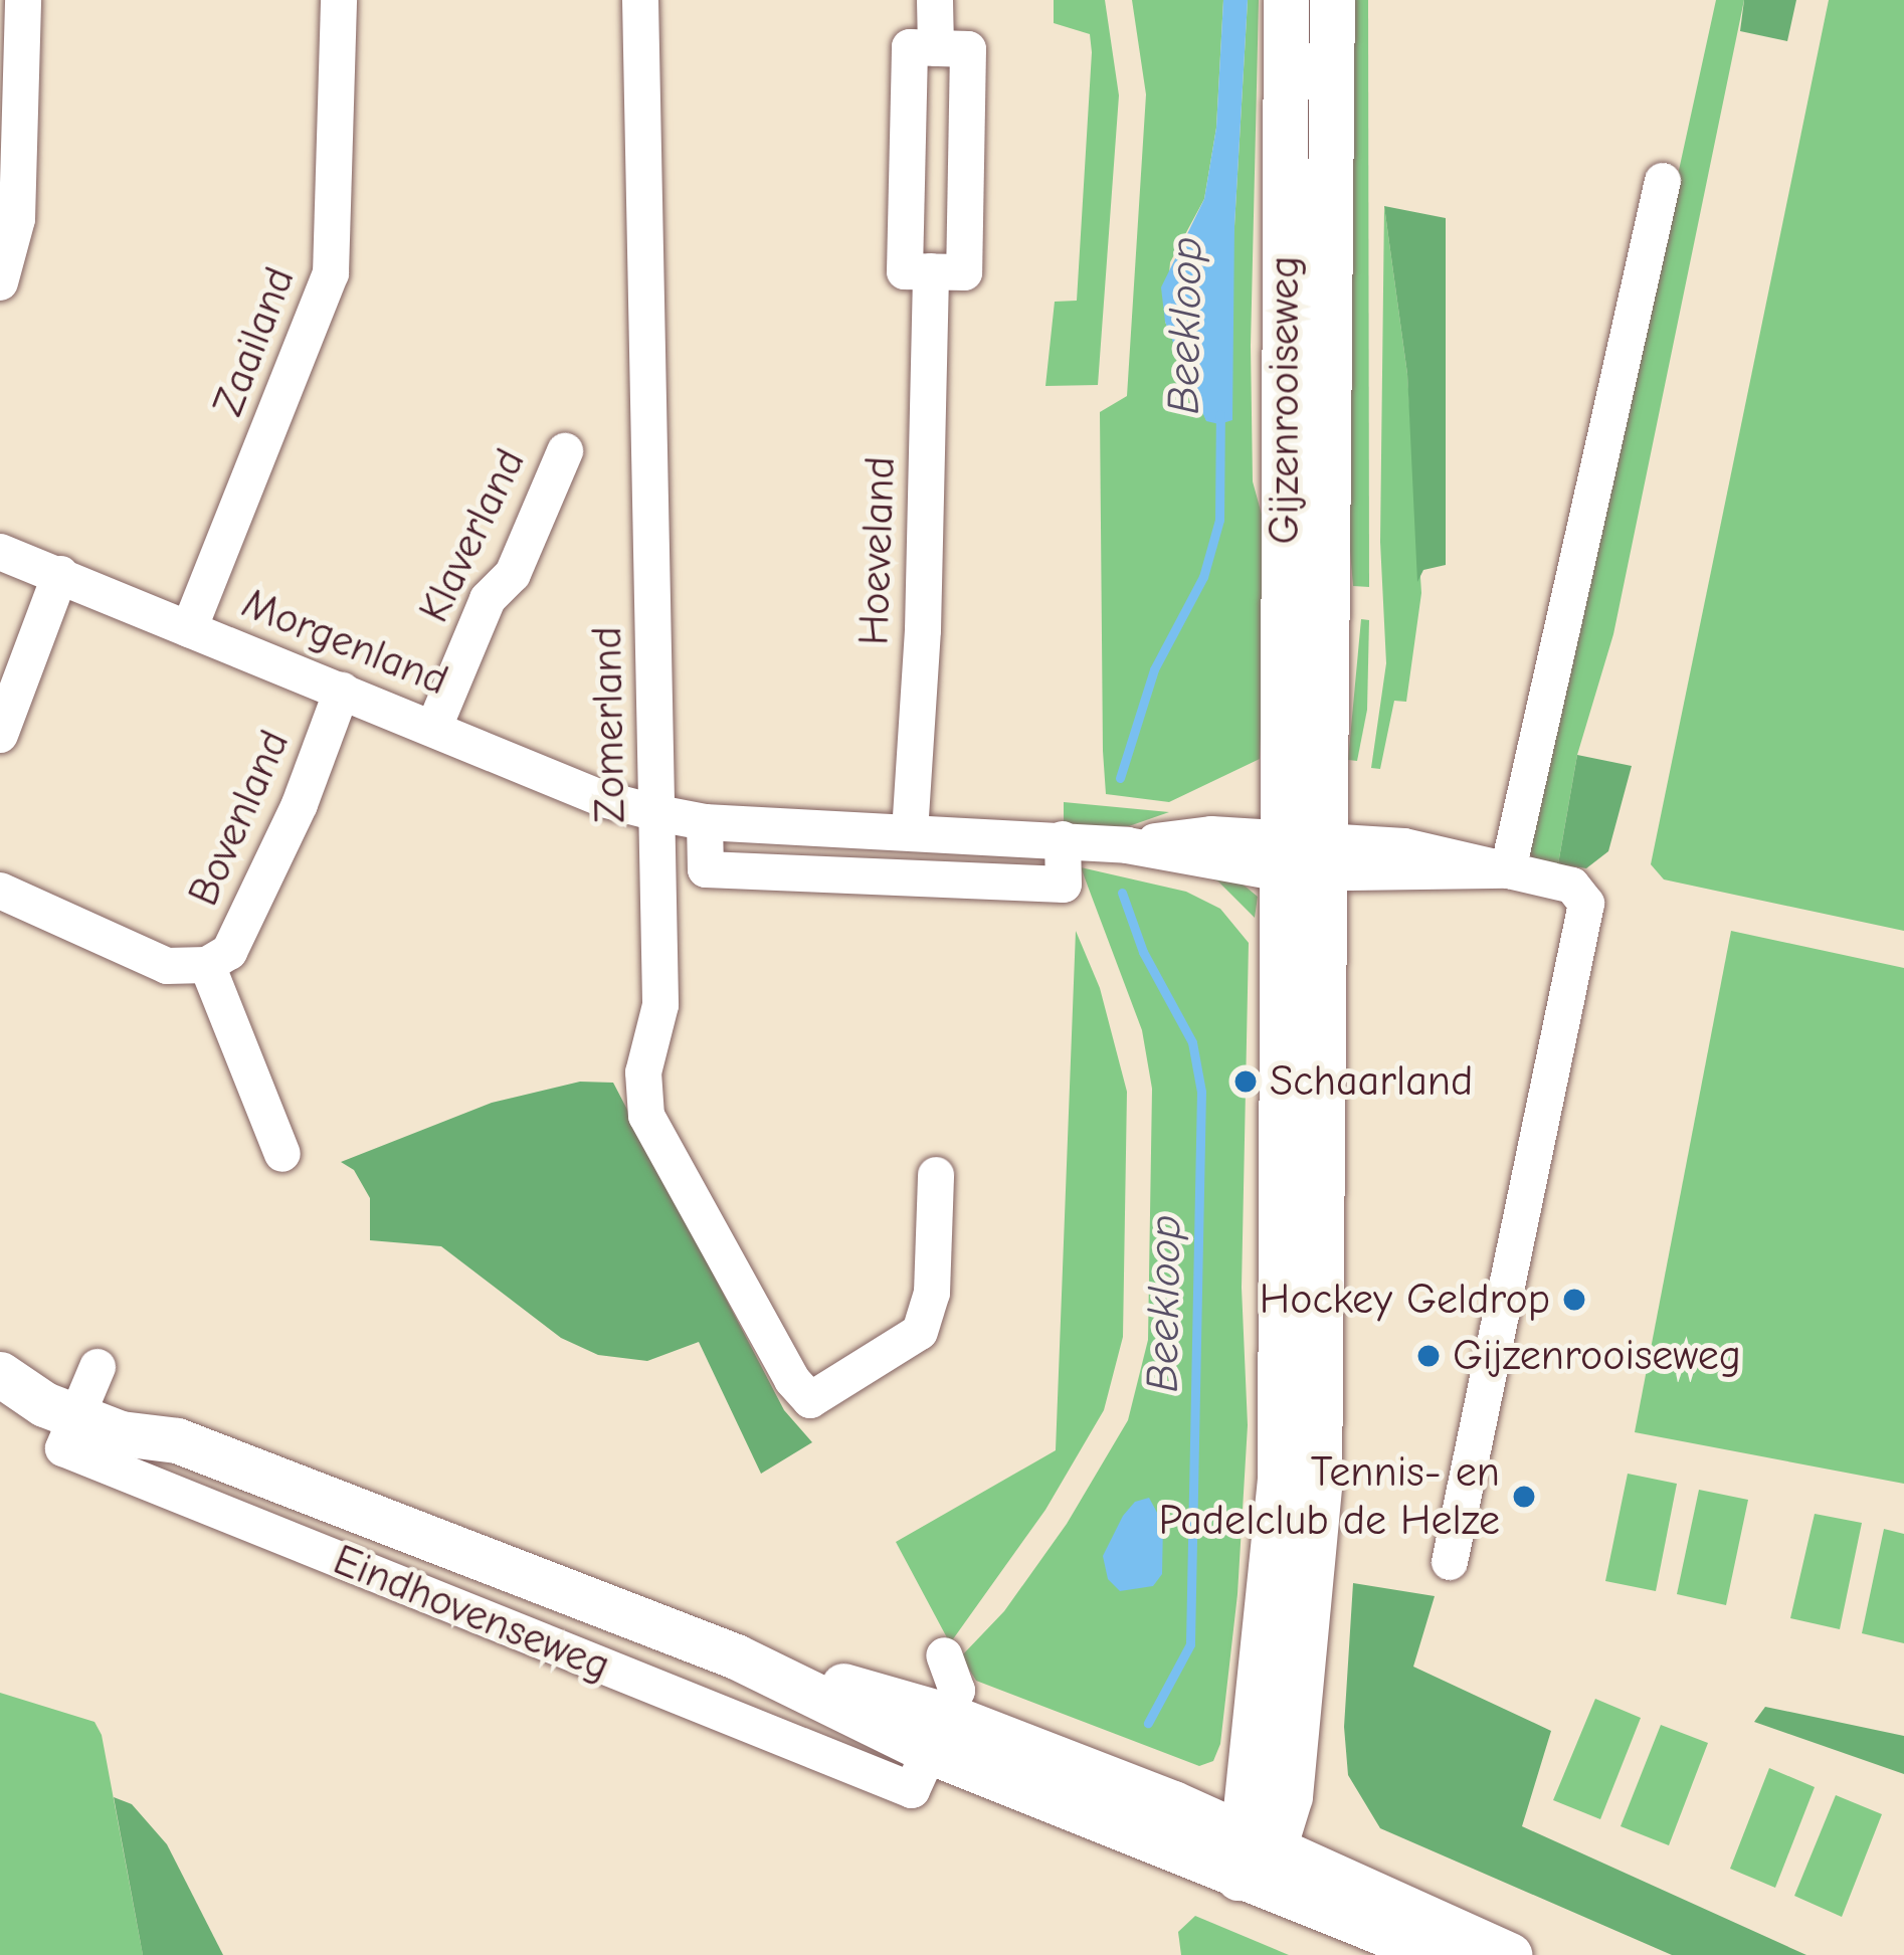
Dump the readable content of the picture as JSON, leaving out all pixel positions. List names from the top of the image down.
{
  "streets": {
    "main road": ["Gijzenrooiseweg", "Eindhovenseweg"],
    "street": [
      "Zaailand",
      "Klaverland",
      "Hoeveland",
      "Morgenland",
      "Zomerland",
      "Bovenland"
    ]
  },
  "crossings": [
    ["Zaailand", "Morgenland"],
    ["Gijzenrooiseweg", "Eindhovenseweg"],
    ["Klaverland", "Morgenland"],
    ["Morgenland", "Zomerland"],
    ["Morgenland", "Bovenland"]
  ],
  "water": ["Beekloop"],
  "places": [
    "Schaarland",
    "Hockey Geldrop",
    "Gijzenrooiseweg",
    "Tennis- en Padelclub de Helze"
  ]
}
